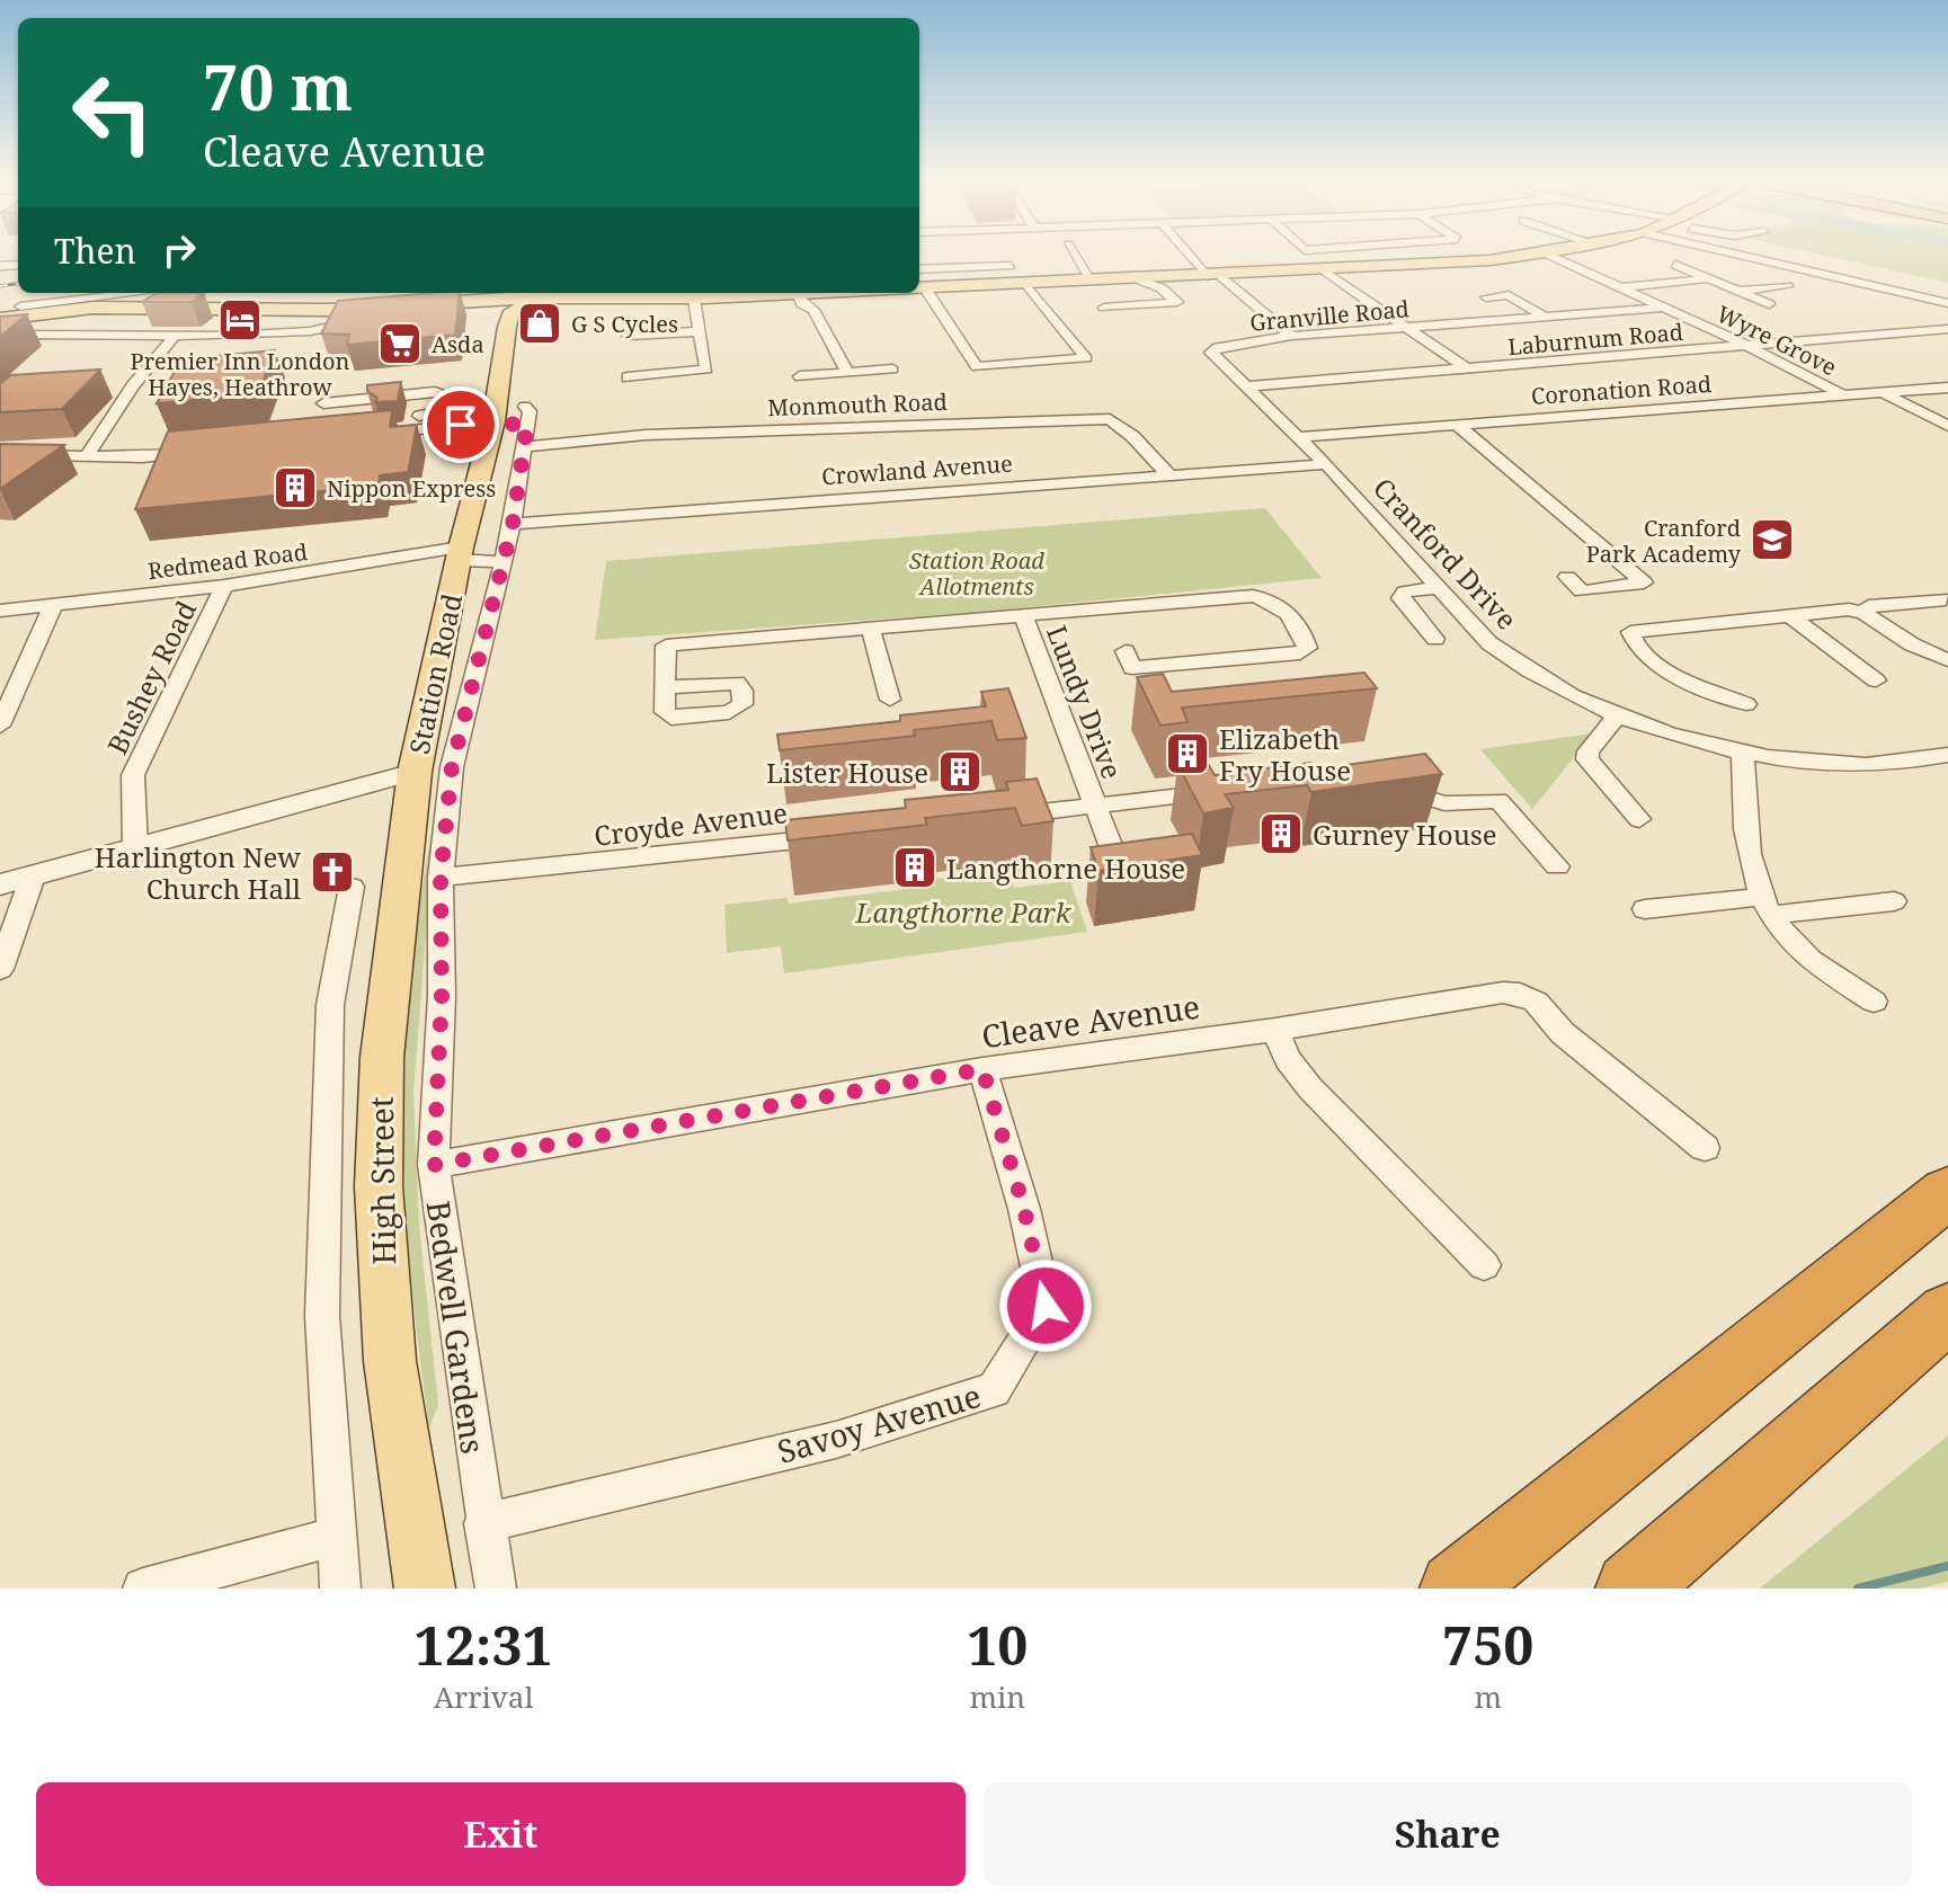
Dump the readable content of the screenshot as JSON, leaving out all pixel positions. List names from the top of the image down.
{
  "streets": {
    "main road": ["Station Road", "High Street"],
    "street": [
      "Granville Road",
      "Laburnum Road",
      "Wyre Grove",
      "Coronation Road",
      "Monmouth Road",
      "Crowland Avenue",
      "Cranford Drive",
      "Redmead Road",
      "Bushey Road",
      "Lundy Drive",
      "Croyde Avenue",
      "Cleave Avenue",
      "Bedwell Gardens",
      "Savoy Avenue"
    ]
  },
  "crossings": [
    ["Granville Road", "Wyre Grove"],
    ["Granville Road", "Cranford Drive"],
    ["Laburnum Road", "Wyre Grove"],
    ["Laburnum Road", "Cranford Drive"],
    ["Wyre Grove", "Coronation Road"],
    ["Coronation Road", "Cranford Drive"],
    ["Monmouth Road", "Crowland Avenue"],
    ["Monmouth Road", "Bedwell Gardens"],
    ["Crowland Avenue", "Cranford Drive"],
    ["Crowland Avenue", "Bedwell Gardens"],
    ["Redmead Road", "Station Road"],
    ["Redmead Road", "Bushey Road"],
    ["Redmead Road", "Bedwell Gardens"],
    ["Station Road", "Bushey Road"],
    ["Station Road", "High Street"],
    ["Croyde Avenue", "Bedwell Gardens"],
    ["Cleave Avenue", "Bedwell Gardens"],
    ["Cleave Avenue", "Savoy Avenue"],
    ["Bedwell Gardens", "Savoy Avenue"]
  ],
  "parks": ["Station Road Allotments", "Langthorne Park"],
  "places": {
    "hotel": ["Premier Inn London Hayes, Heathrow"],
    "shop": ["G S Cycles"],
    "supermarket": ["Asda"],
    "building": [
      "Nippon Express",
      "Elizabeth Fry House",
      "Lister House",
      "Gurney House",
      "Langthorne House"
    ],
    "school or university": ["Cranford Park Academy"],
    "church": ["Harlington New Church Hall"]
  },
  "page": {
    "turn": ["70 m", "Cleave Avenue"],
    "then": "Then",
    "eta": [
      "12:31",
      "Arrival",
      "10",
      "min",
      "750",
      "m"
    ],
    "buttons": ["Exit", "Share"]
  }
}
